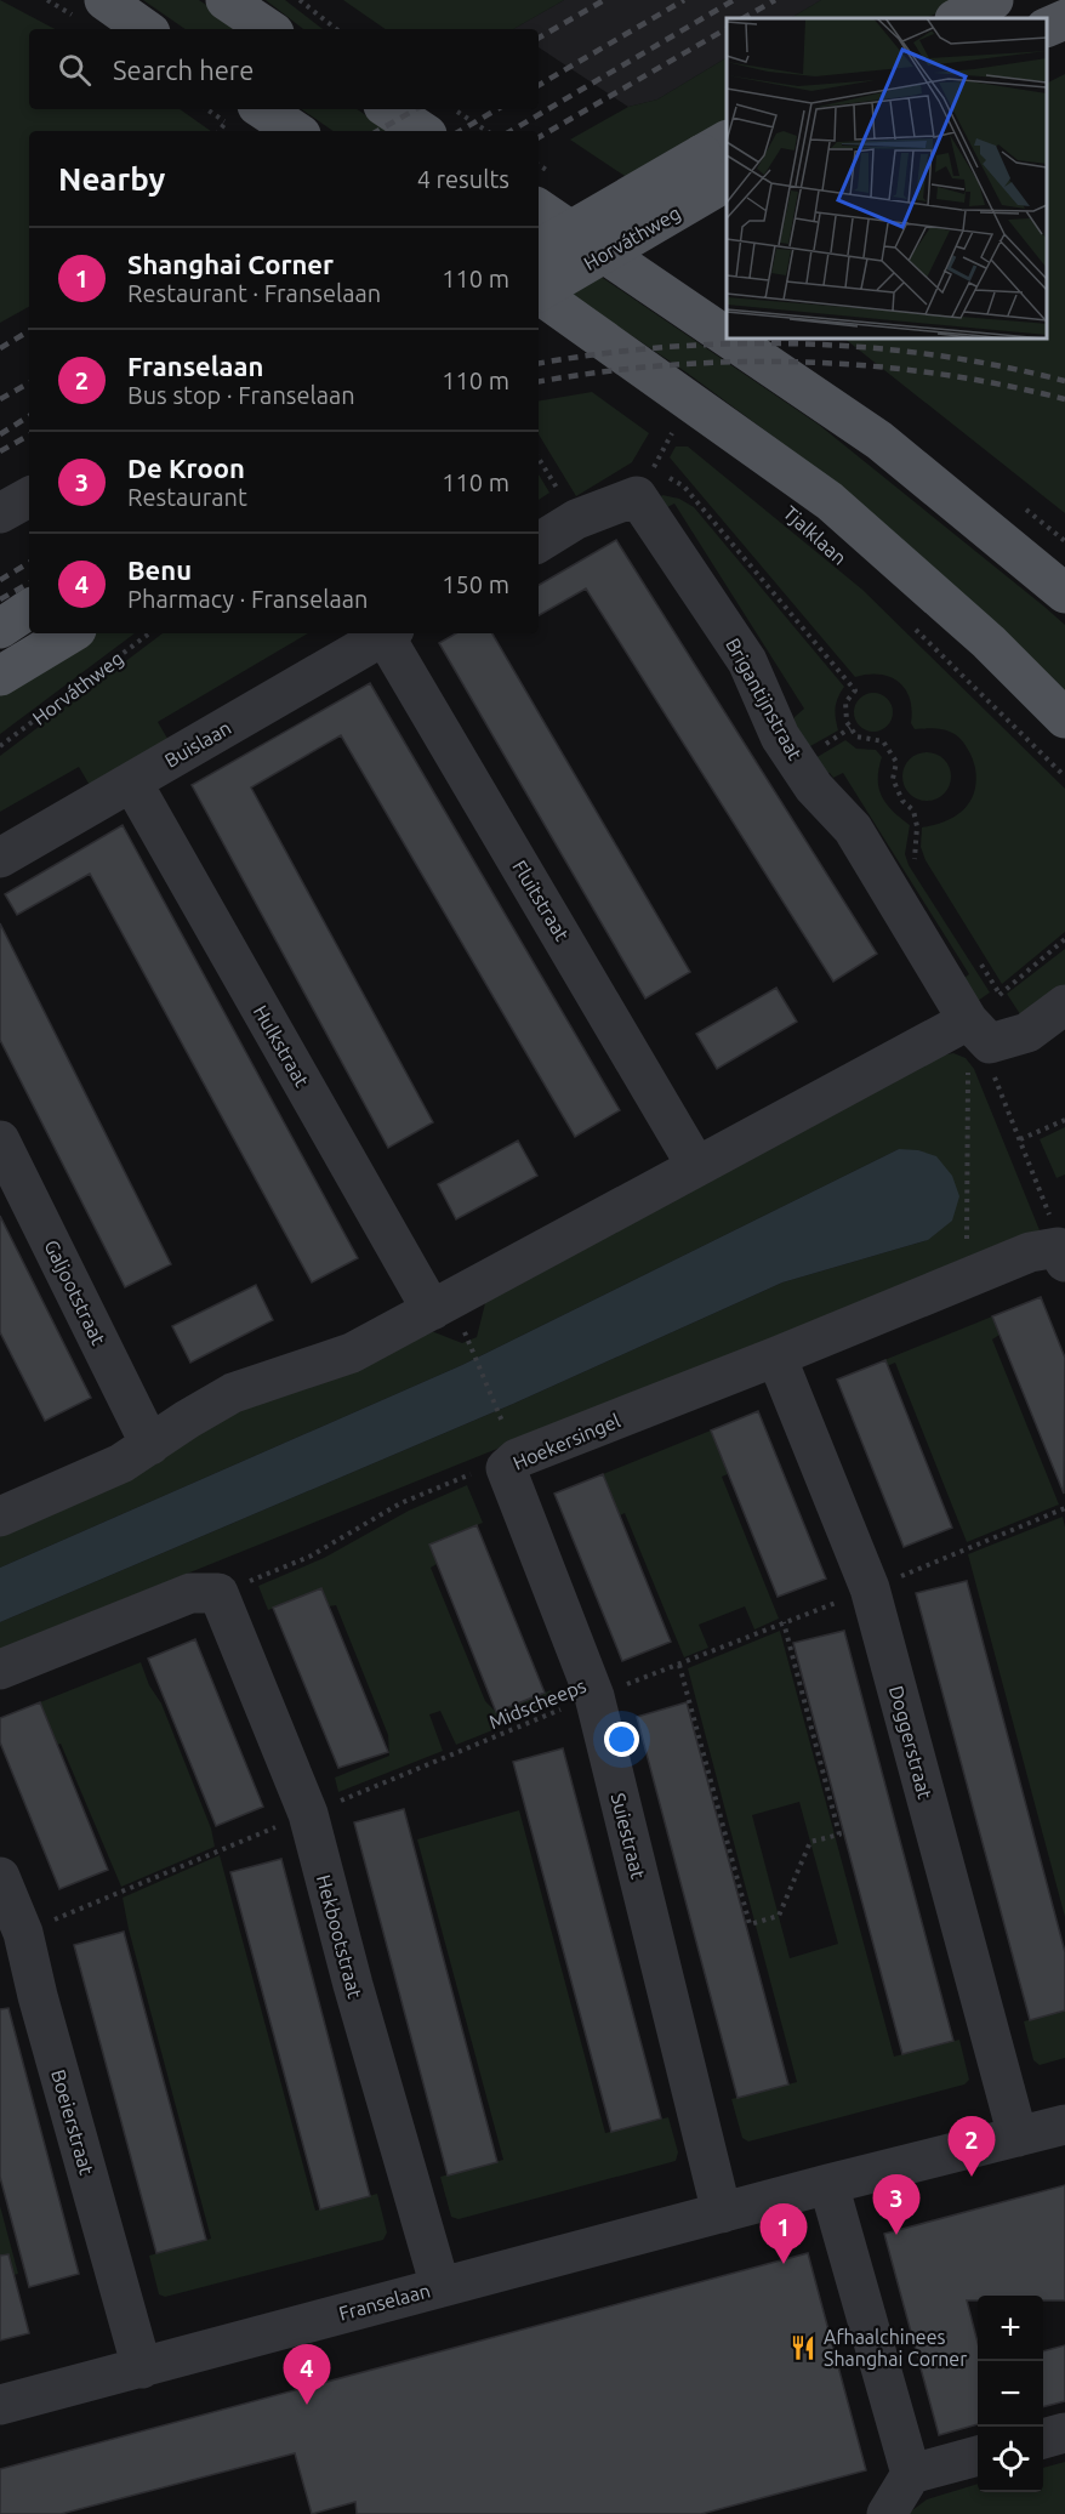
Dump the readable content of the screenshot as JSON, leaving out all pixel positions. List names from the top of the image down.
{
  "streets": {
    "main road": ["Horváthweg", "Tjalklaan"],
    "street": [
      "Brigantijnstraat",
      "Buislaan",
      "Fluitstraat",
      "Hulkstraat",
      "Galjootstraat",
      "Hoekersingel",
      "Doggerstraat",
      "Suiestraat",
      "Hekbootstraat",
      "Boeierstraat",
      "Franselaan"
    ],
    "path": ["Midscheeps"]
  },
  "crossings": [
    ["Buislaan", "Hulkstraat"],
    ["Hoekersingel", "Doggerstraat"],
    ["Hoekersingel", "Suiestraat"],
    ["Hoekersingel", "Hekbootstraat"],
    ["Midscheeps", "Doggerstraat"],
    ["Midscheeps", "Suiestraat"],
    ["Midscheeps", "Hekbootstraat"],
    ["Midscheeps", "Boeierstraat"],
    ["Doggerstraat", "Franselaan"],
    ["Suiestraat", "Franselaan"],
    ["Hekbootstraat", "Franselaan"],
    ["Boeierstraat", "Franselaan"]
  ],
  "places": {
    "restaurant": ["Afhaalchinees Shanghai Corner"]
  },
  "page": {
    "search": "Search here",
    "heading": ["Nearby", "4 results"],
    "list": [
      {
        "mark": "1",
        "name": "Shanghai Corner",
        "note": "Restaurant · Franselaan",
        "value": "110 m"
      },
      {
        "mark": "2",
        "name": "Franselaan",
        "note": "Bus stop · Franselaan",
        "value": "110 m"
      },
      {
        "mark": "3",
        "name": "De Kroon",
        "note": "Restaurant",
        "value": "110 m"
      },
      {
        "mark": "4",
        "name": "Benu",
        "note": "Pharmacy · Franselaan",
        "value": "150 m"
      }
    ],
    "pins": [
      "2",
      "3",
      "1",
      "4"
    ],
    "map_buttons": ["+", "−"]
  }
}
